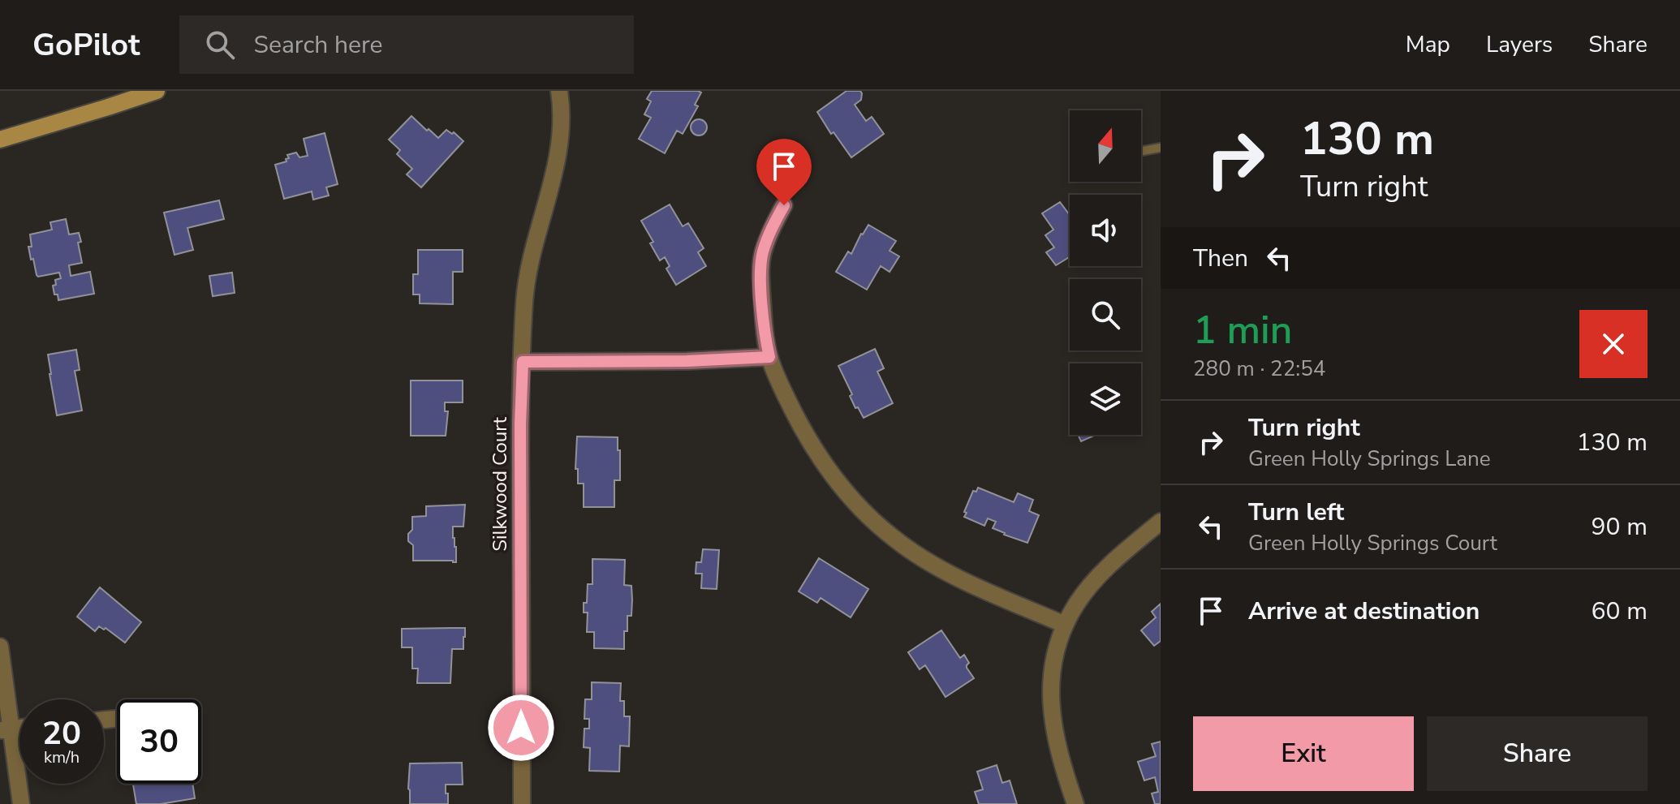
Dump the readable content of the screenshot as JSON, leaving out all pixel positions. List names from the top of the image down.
{
  "streets": {
    "street": ["Silkwood Court"]
  },
  "north": "top",
  "page": {
    "header": "GoPilot",
    "search": "Search here",
    "nav": ["Map", "Layers", "Share"],
    "turn": ["130 m", "Turn right"],
    "then": "Then",
    "heading": ["1 min", "280 m · 22:54"],
    "list": [
      {
        "name": "Turn right",
        "note": "Green Holly Springs Lane",
        "value": "130 m"
      },
      {
        "name": "Turn left",
        "note": "Green Holly Springs Court",
        "value": "90 m"
      },
      {
        "name": "Arrive at destination",
        "value": "60 m"
      }
    ],
    "speed": "20 km/h",
    "limit": "30",
    "buttons": ["Exit", "Share"]
  }
}
